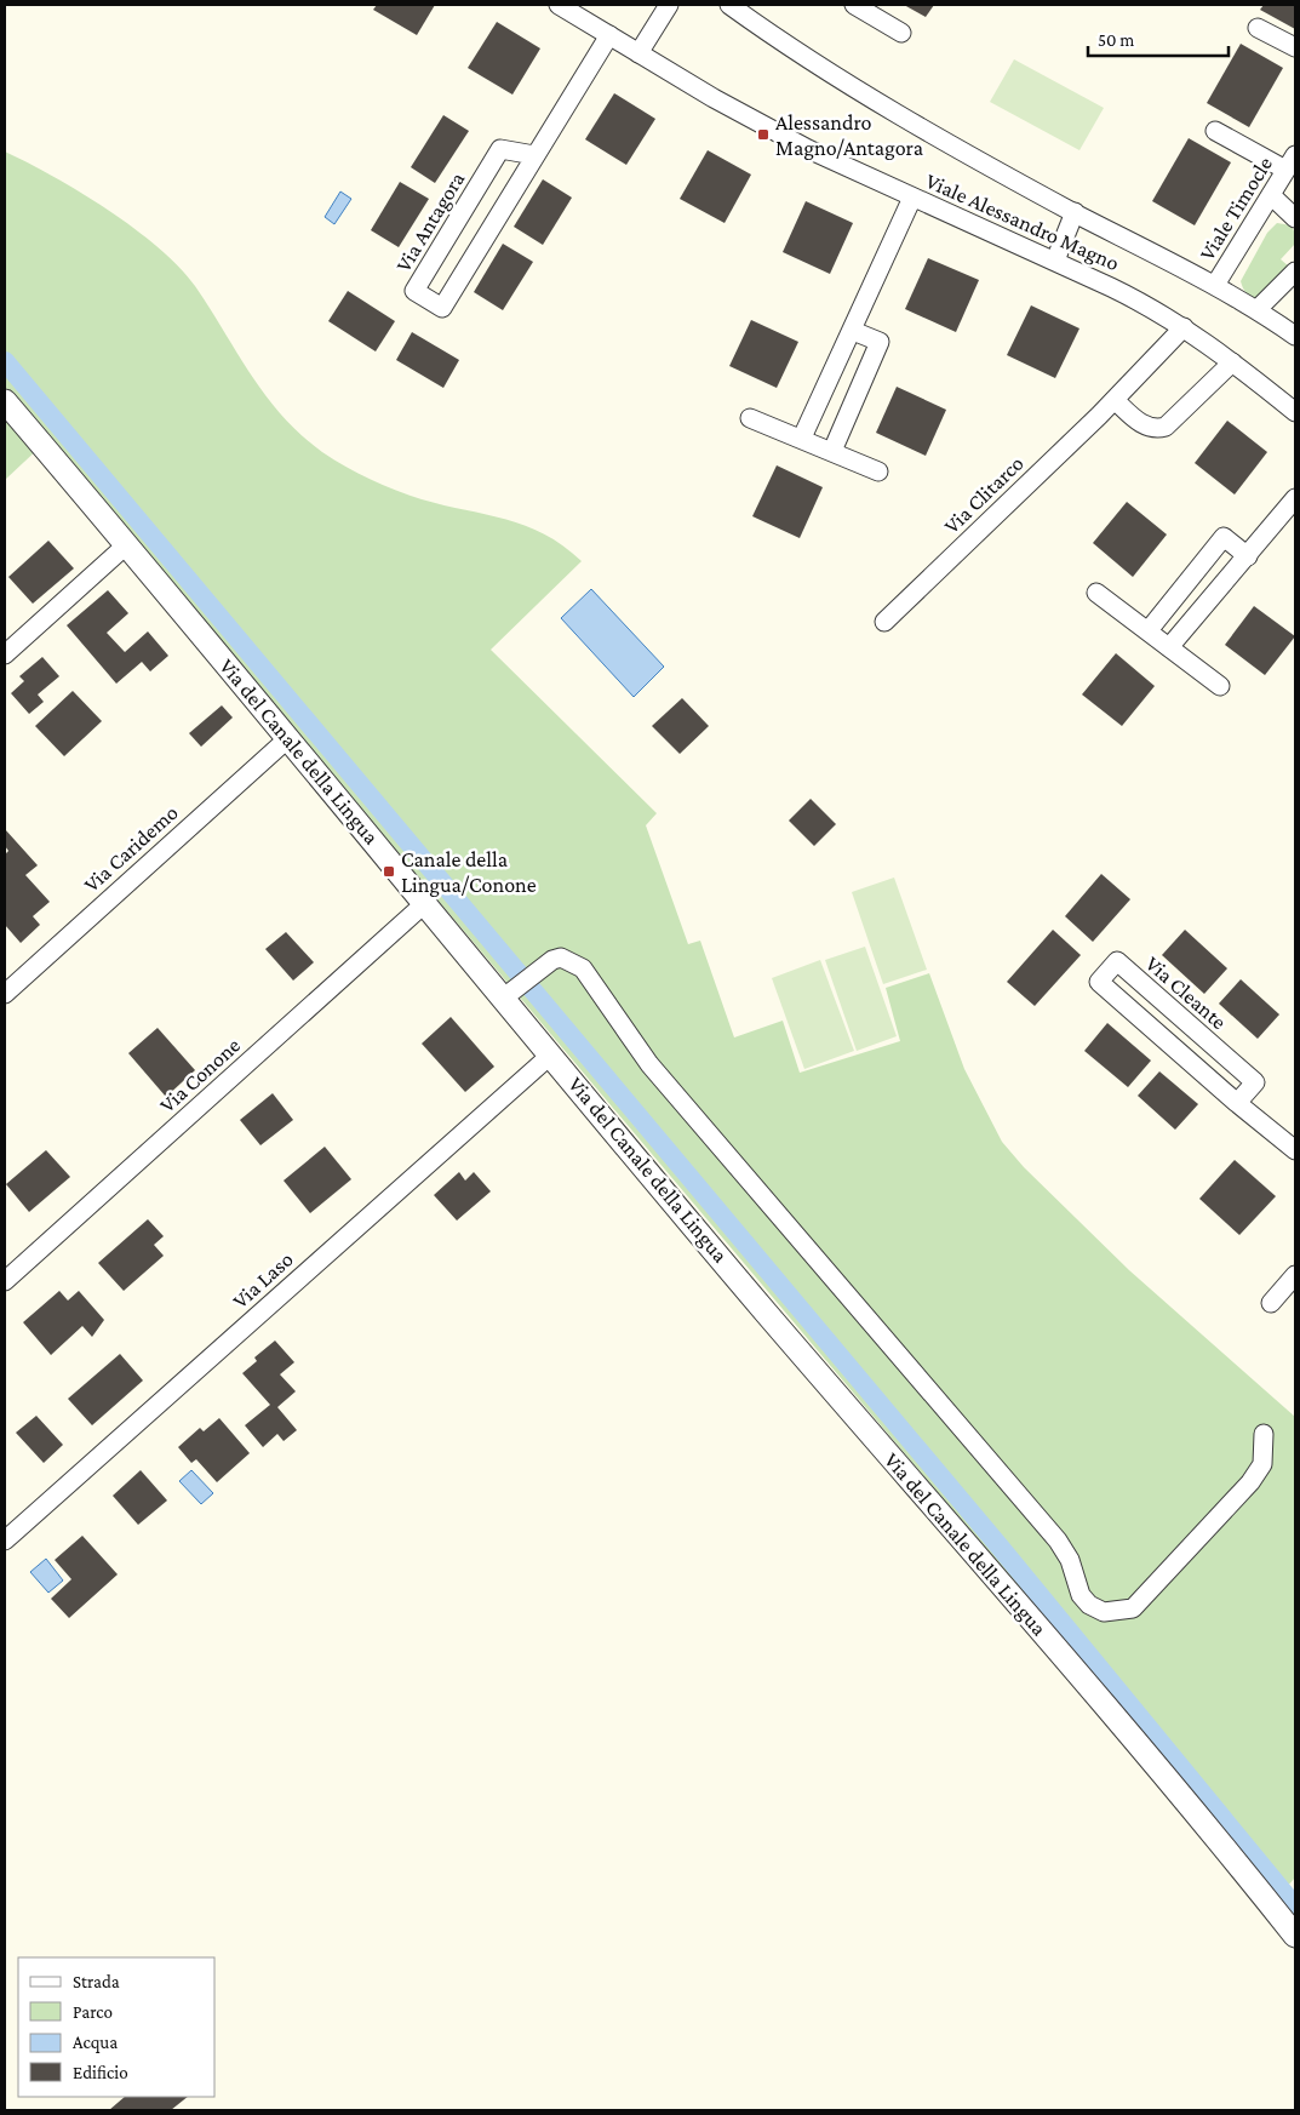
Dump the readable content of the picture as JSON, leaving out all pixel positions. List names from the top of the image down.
{
  "streets": {
    "street": [
      "Viale Timocle",
      "Via Antagora",
      "Viale Alessandro Magno",
      "Via Clitarco",
      "Via del Canale della Lingua",
      "Via Caridemo",
      "Via Cleante",
      "Via Conone",
      "Via Laso"
    ]
  },
  "crossings": [
    ["Viale Timocle", "Viale Alessandro Magno"],
    ["Via Antagora", "Viale Alessandro Magno"],
    ["Viale Alessandro Magno", "Via Clitarco"],
    ["Via del Canale della Lingua", "Via Caridemo"],
    ["Via del Canale della Lingua", "Via Conone"],
    ["Via del Canale della Lingua", "Via Laso"]
  ],
  "places": {
    "transit": ["Alessandro Magno/Antagora", "Canale della Lingua/Conone"]
  },
  "legend": [
    "Strada",
    "Parco",
    "Acqua",
    "Edificio"
  ],
  "scale_bar": "50 m"
}
